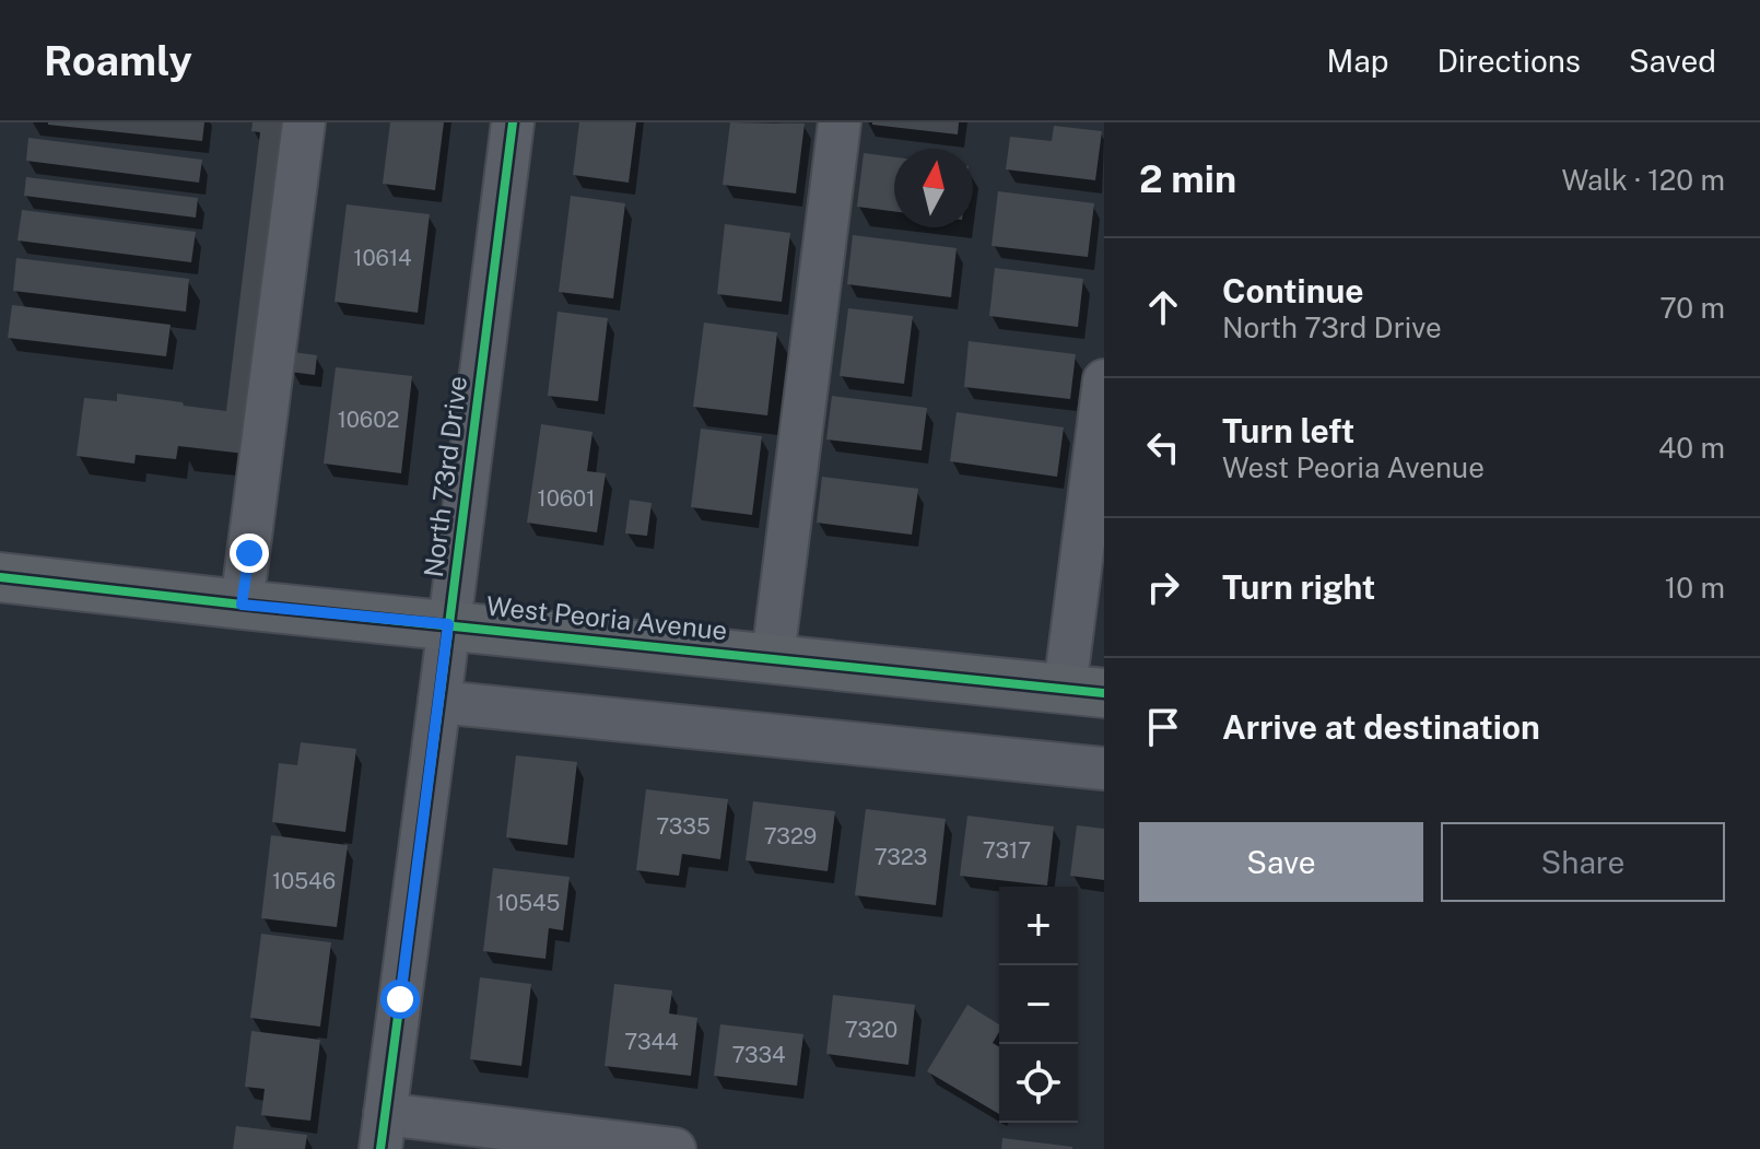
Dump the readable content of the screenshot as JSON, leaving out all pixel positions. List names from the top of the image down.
{
  "streets": {
    "main road": ["West Peoria Avenue"],
    "street": ["North 73rd Drive"]
  },
  "crossings": [
    ["North 73rd Drive", "West Peoria Avenue"]
  ],
  "house_numbers": [
    "10614",
    "10602",
    "10601",
    "7335",
    "7329",
    "7317",
    "7323",
    "10546",
    "10545",
    "7320",
    "7344",
    "7334"
  ],
  "north": "top",
  "page": {
    "header": "Roamly",
    "nav": ["Map", "Directions", "Saved"],
    "heading": ["2 min", "Walk · 120 m"],
    "list": [
      ["Continue", "North 73rd Drive", "70 m"],
      ["Turn left", "West Peoria Avenue", "40 m"],
      ["Turn right", "10 m"],
      "Arrive at destination"
    ],
    "buttons": ["Save", "Share"],
    "map_buttons": ["+", "−"]
  }
}
